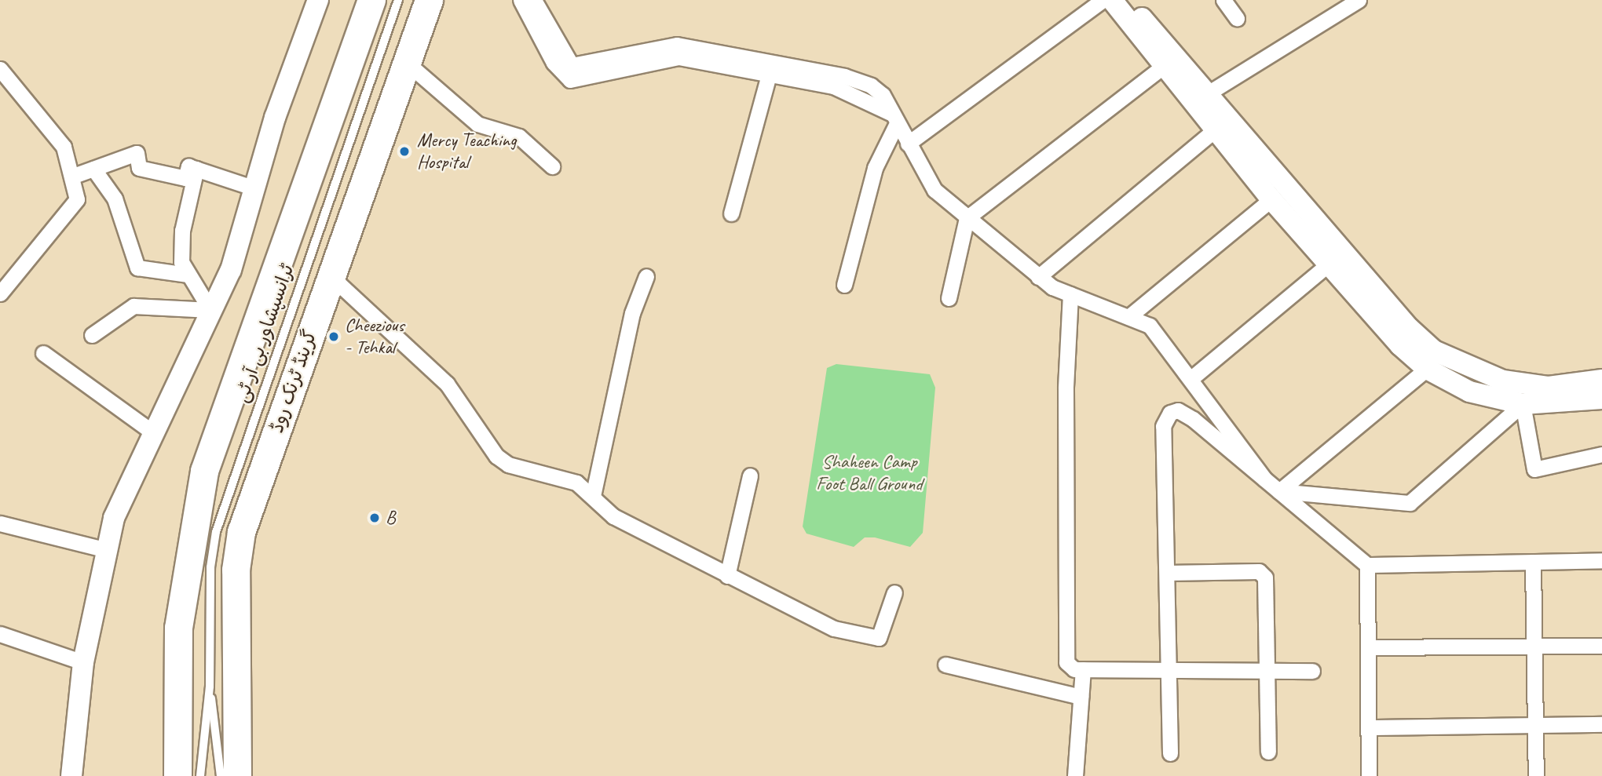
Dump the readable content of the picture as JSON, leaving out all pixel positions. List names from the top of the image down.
{
  "streets": {
    "highway": ["گرینڈ ٹرنک روڈ"],
    "lane": ["ٹرانسپشاور بی آر ٹی"]
  },
  "parks": ["Shaheen Camp Foot Ball Ground"],
  "places": ["Mercy Teaching Hospital", "Cheezious - Tehkal", "B"]
}
